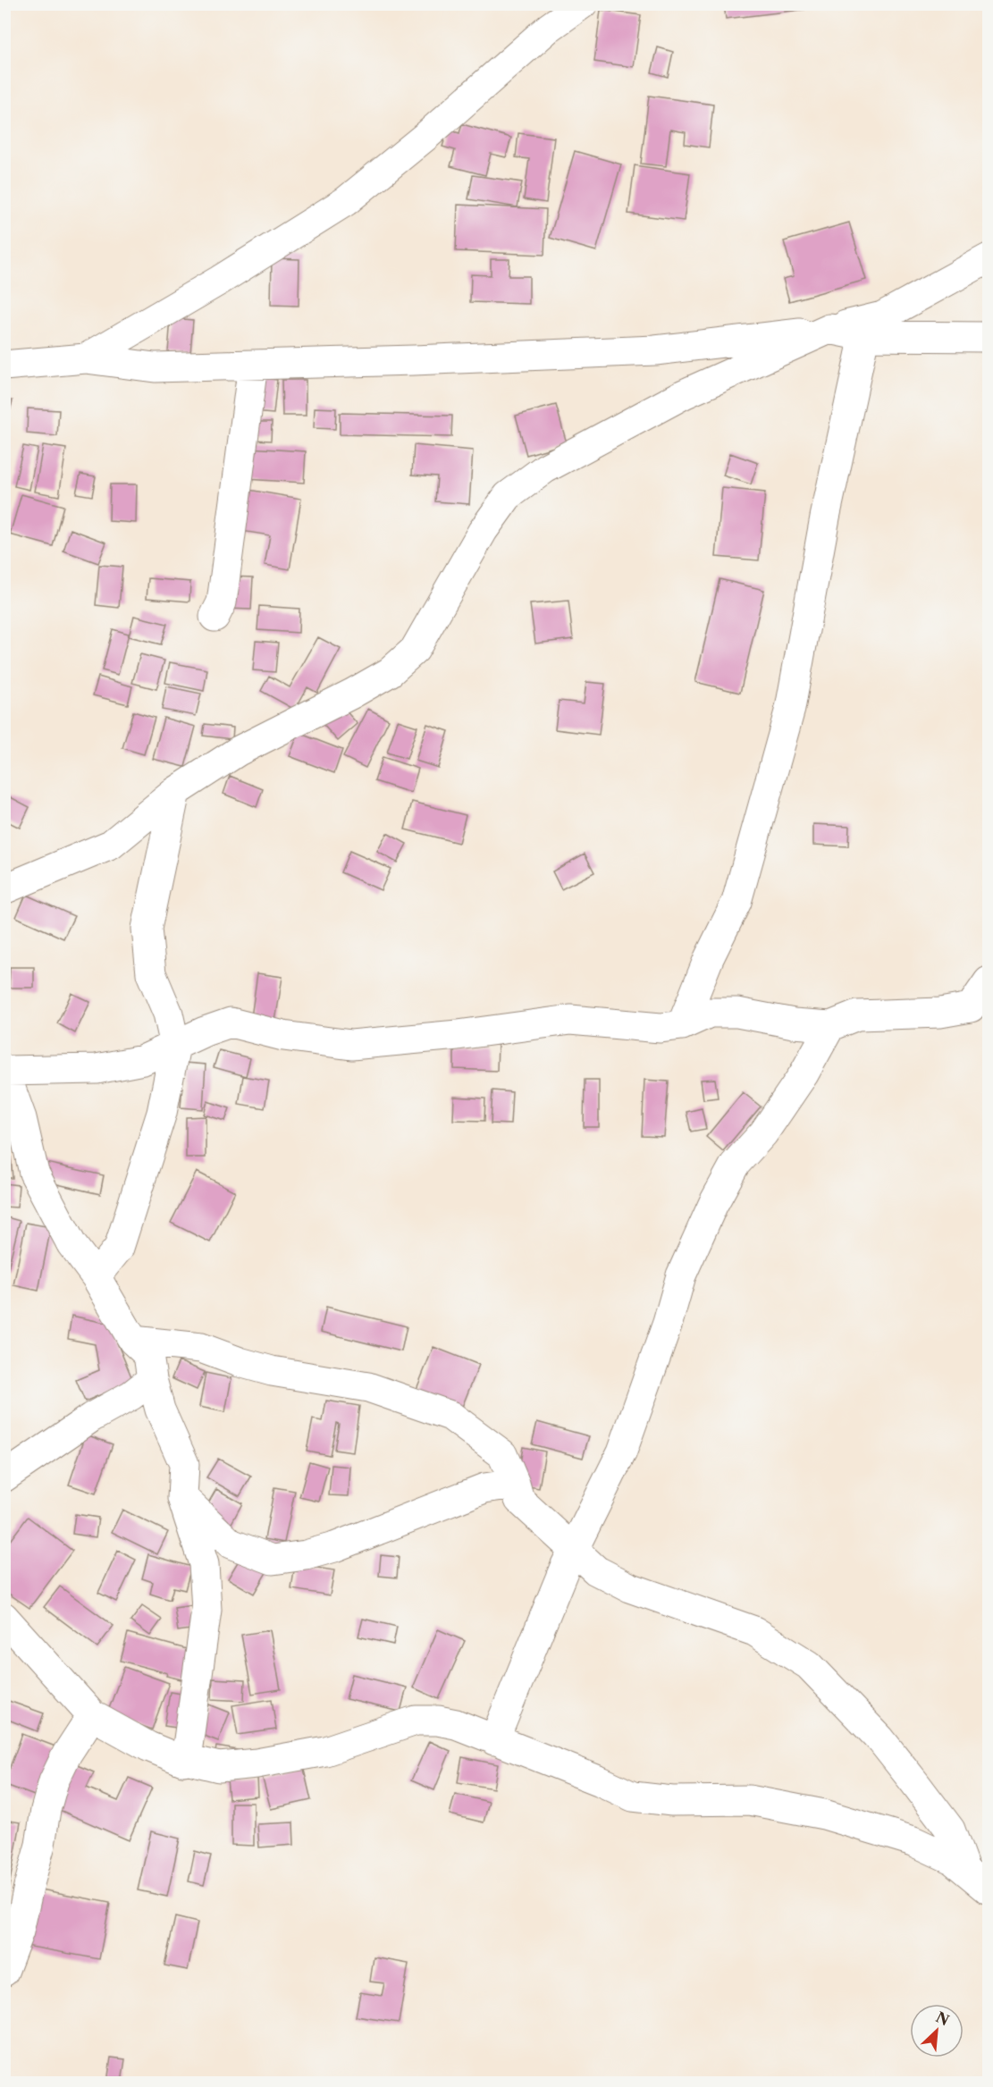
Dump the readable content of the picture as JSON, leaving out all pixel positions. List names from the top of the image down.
{
  "north": "top right"
}
